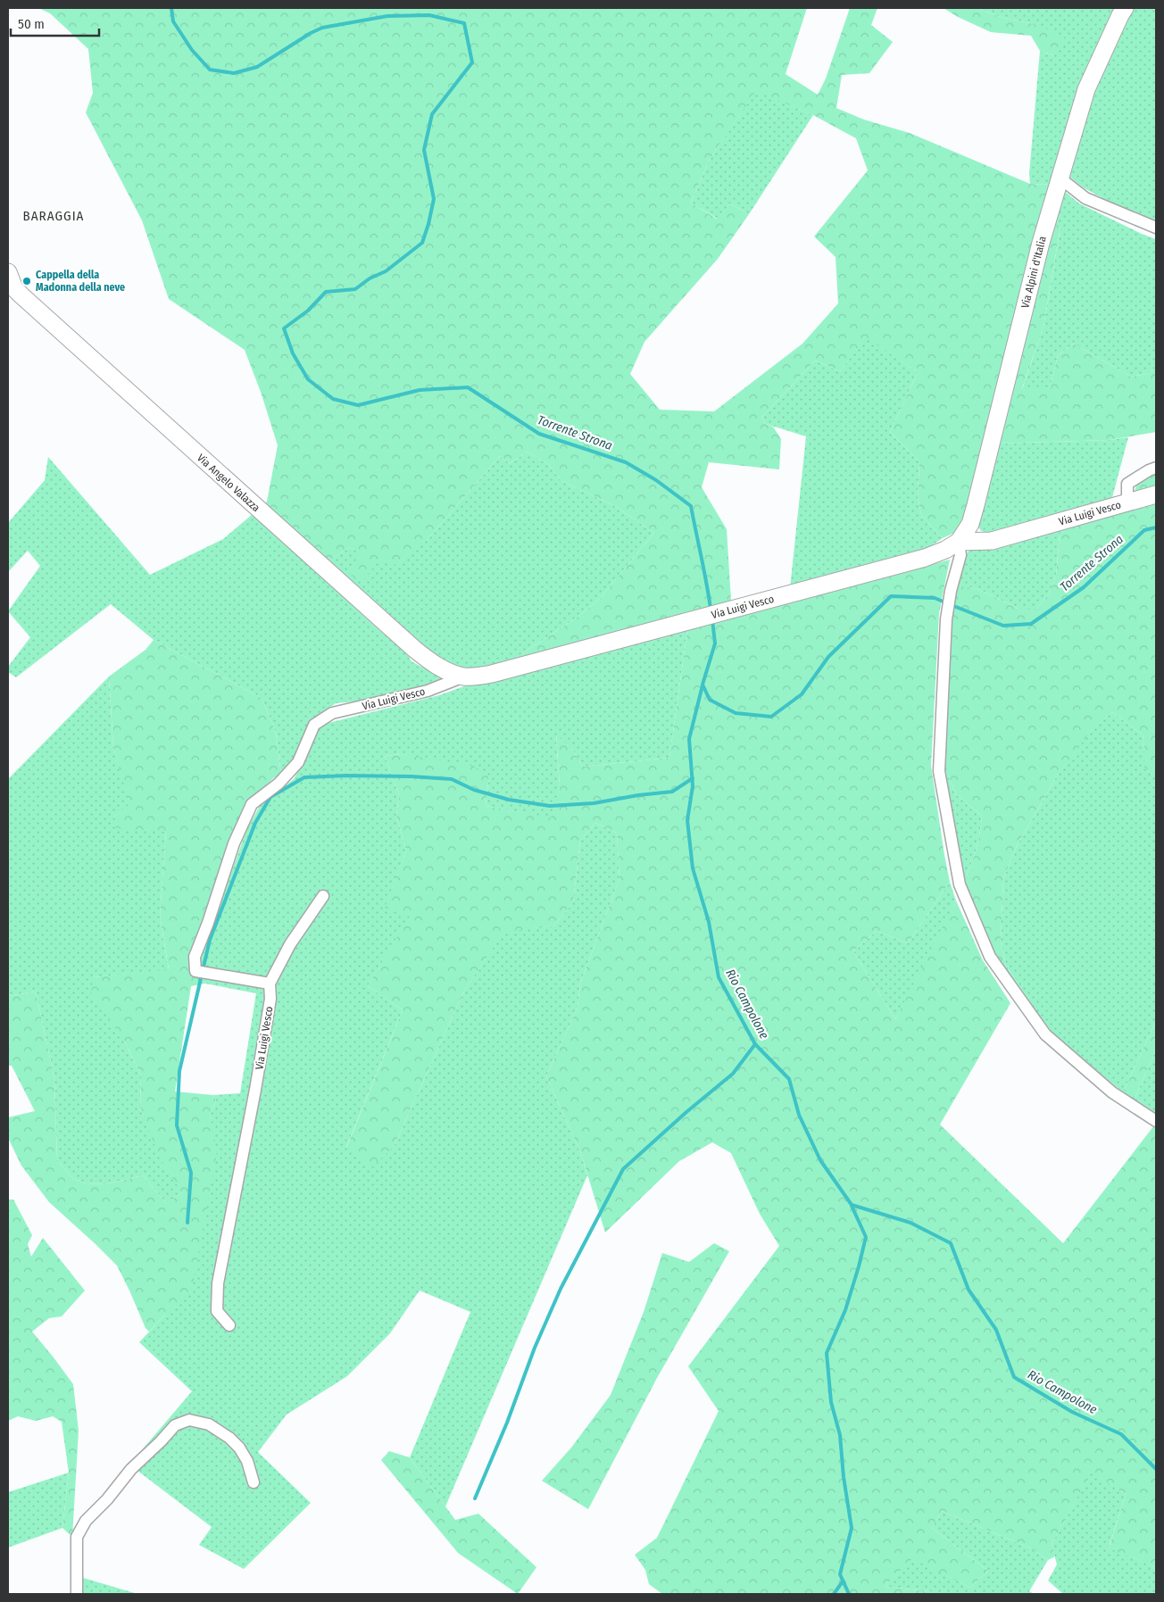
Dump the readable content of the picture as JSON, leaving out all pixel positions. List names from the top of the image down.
{
  "streets": {
    "street": ["Via Alpini d'Italia", "Via Angelo Valazza", "Via Luigi Vesco"]
  },
  "crossings": [
    ["Via Alpini d'Italia", "Via Luigi Vesco"],
    ["Via Angelo Valazza", "Via Luigi Vesco"]
  ],
  "districts": ["BARAGGIA"],
  "water": ["Torrente Strona", "Rio Campolone"],
  "places": ["Cappella della Madonna della neve"],
  "scale_bar": "50 m"
}
